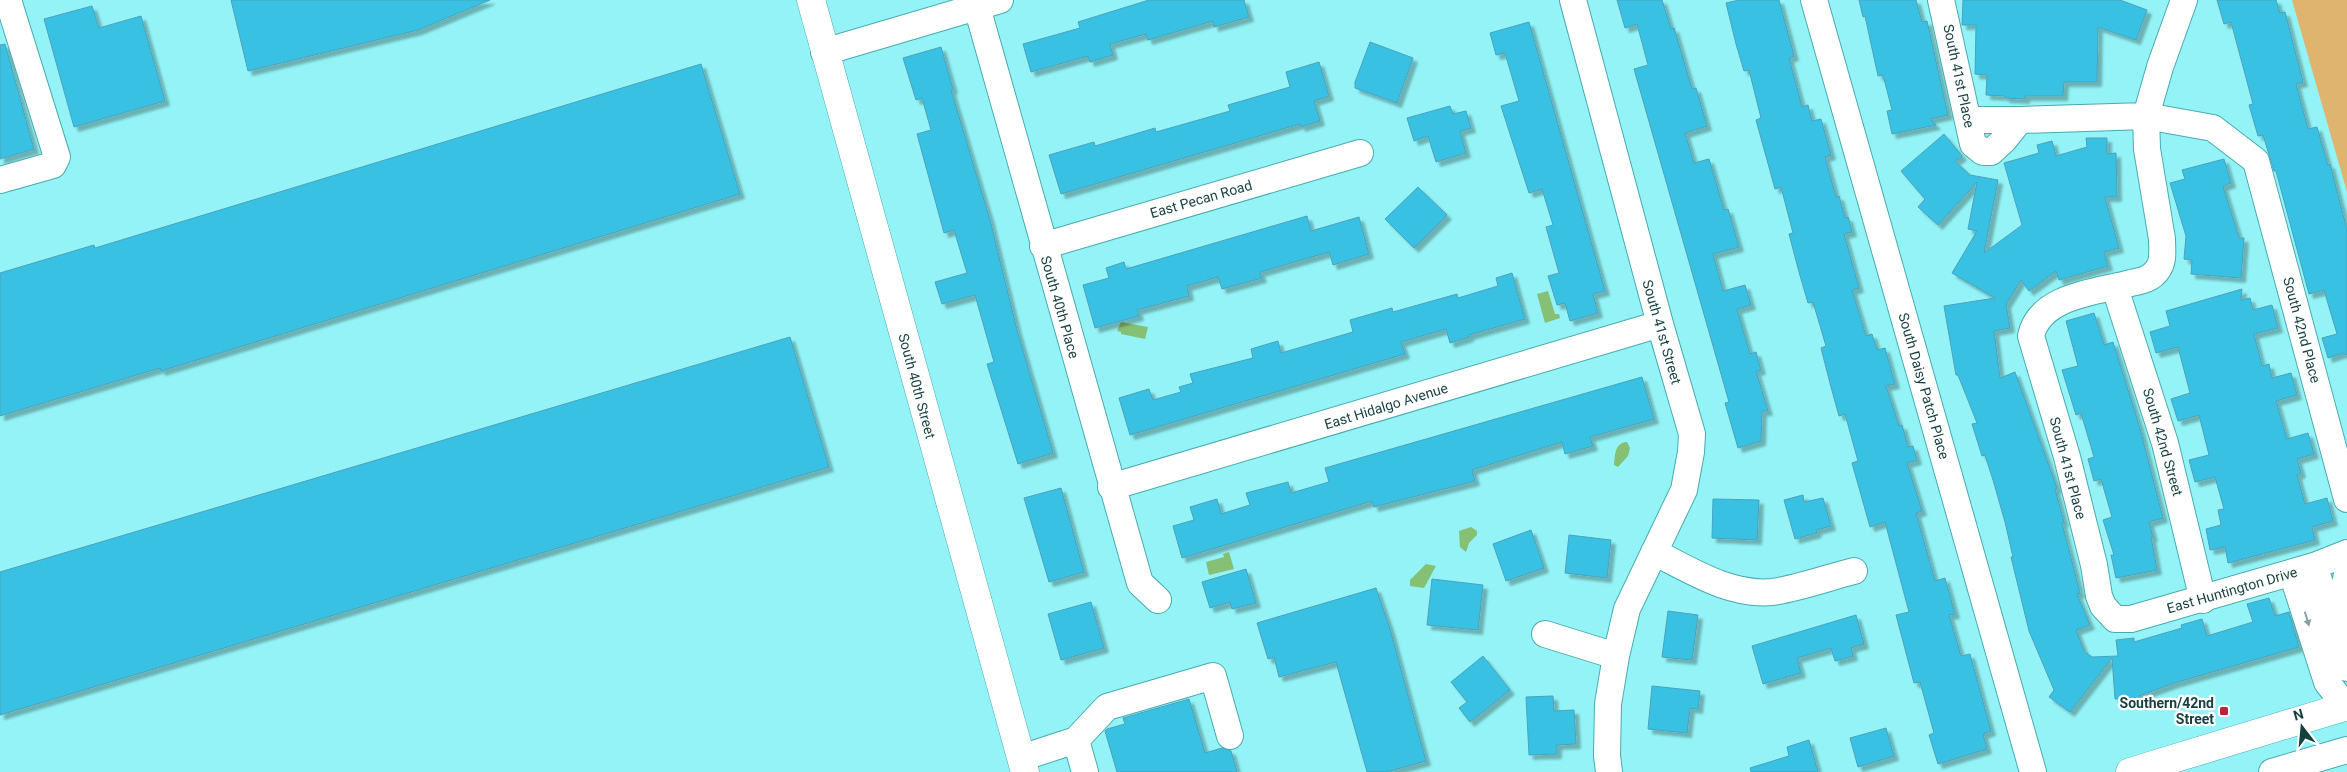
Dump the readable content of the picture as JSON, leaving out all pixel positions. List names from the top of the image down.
{
  "streets": {
    "main road": ["South 40th Street"],
    "street": [
      "South 41st Place",
      "East Pecan Road",
      "South 40th Place",
      "South 42nd Place",
      "South 41st Street",
      "South Daisy Patch Place",
      "East Hidalgo Avenue",
      "South 42nd Street",
      "East Huntington Drive"
    ]
  },
  "crossings": [
    ["South 41st Place", "South 42nd Street"],
    ["South 41st Place", "East Huntington Drive"],
    ["East Pecan Road", "South 40th Place"],
    ["South 40th Place", "East Hidalgo Avenue"],
    ["South 41st Street", "East Hidalgo Avenue"],
    ["South 42nd Street", "East Huntington Drive"]
  ],
  "places": {
    "transit": ["Southern/42nd Street"]
  },
  "north": "top"
}
